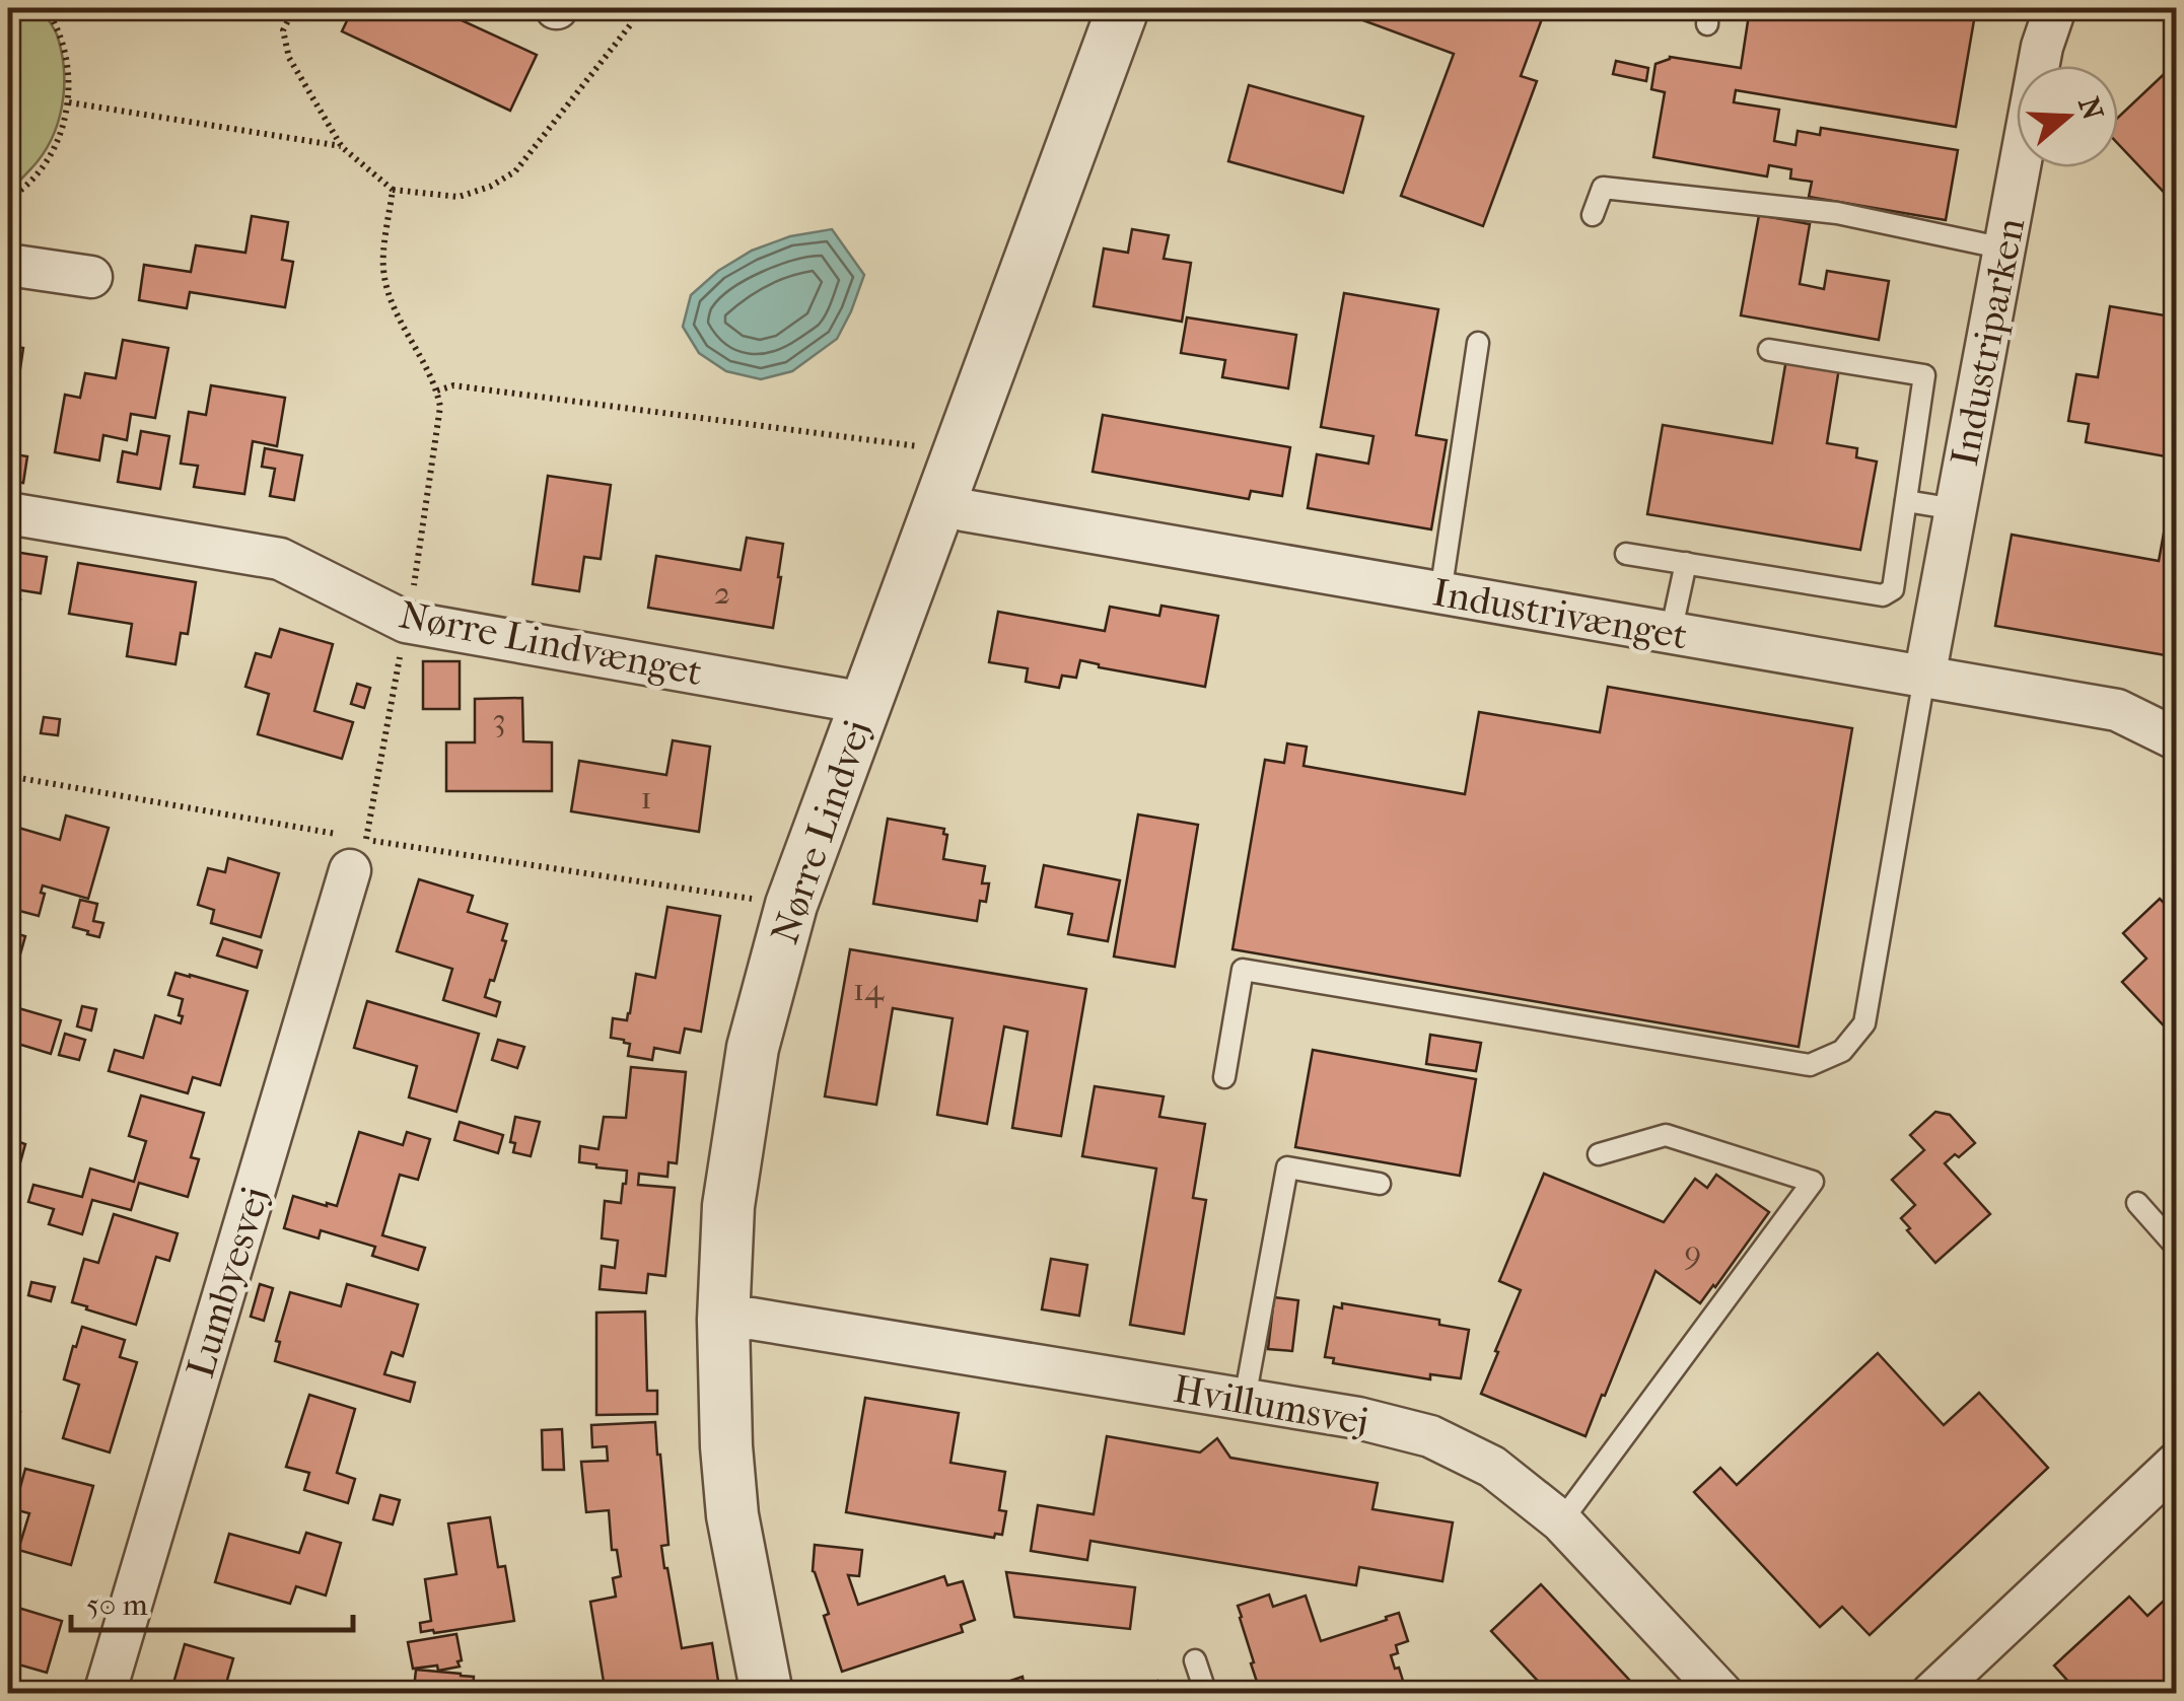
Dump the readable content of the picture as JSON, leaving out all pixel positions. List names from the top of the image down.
{
  "streets": {
    "street": [
      "Industriparken",
      "Industrivænget",
      "Nørre Lindvænget",
      "Nørre Lindvej",
      "Lumbyesvej",
      "Hvillumsvej"
    ]
  },
  "crossings": [
    ["Industriparken", "Industrivænget"],
    ["Industrivænget", "Nørre Lindvej"],
    ["Nørre Lindvænget", "Nørre Lindvej"],
    ["Nørre Lindvej", "Hvillumsvej"]
  ],
  "house_numbers": [
    "2",
    "3",
    "1",
    "14",
    "9"
  ],
  "scale_bar": "50 m",
  "north": "right"
}
